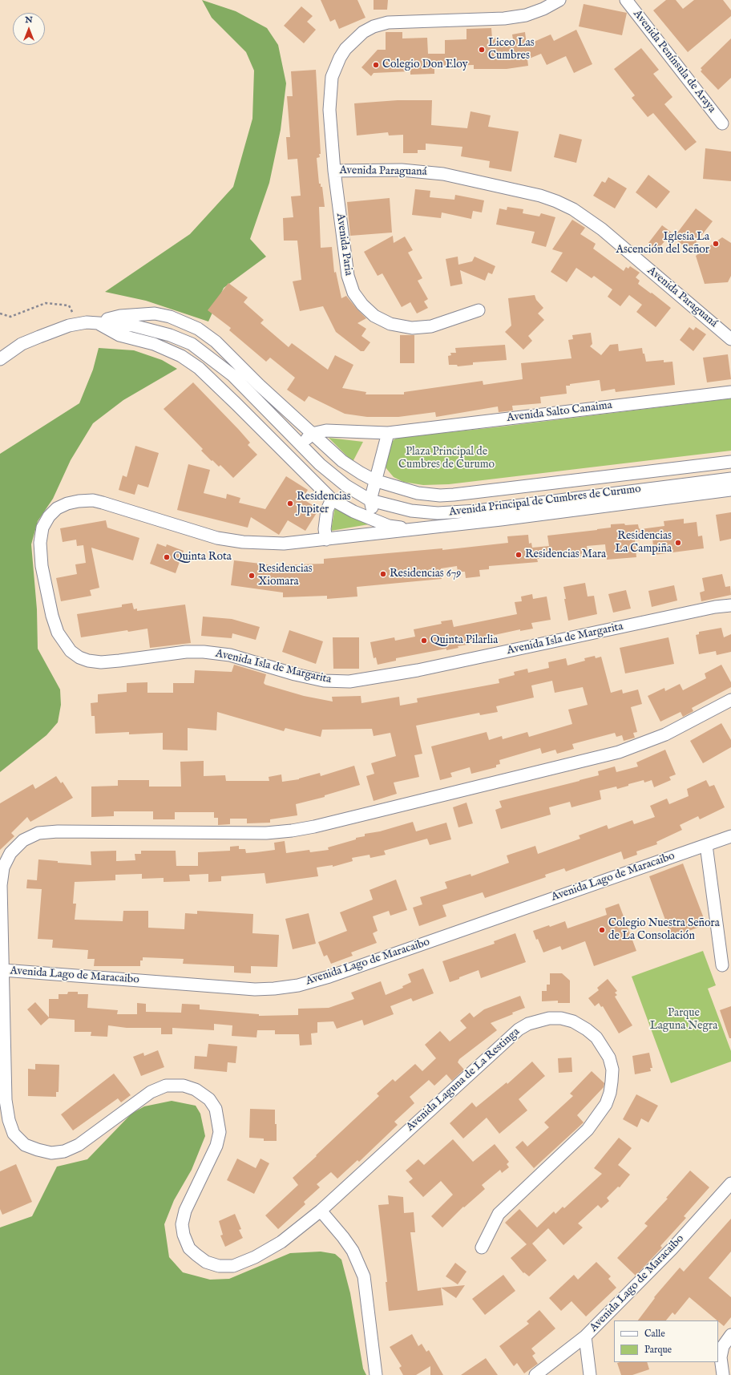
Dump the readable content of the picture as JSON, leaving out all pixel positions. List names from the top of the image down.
{
  "streets": {
    "street": [
      "Avenida Península de Araya",
      "Avenida Paraguaná",
      "Avenida Paria",
      "Avenida Salto Canaima",
      "Avenida Principal de Cumbres de Curumo",
      "Avenida Isla de Margarita",
      "Avenida Lago de Maracaibo",
      "Avenida Laguna de La Restinga"
    ]
  },
  "crossings": [
    ["Avenida Paraguaná", "Avenida Paria"],
    ["Avenida Salto Canaima", "Avenida Principal de Cumbres de Curumo"],
    ["Avenida Principal de Cumbres de Curumo", "Avenida Isla de Margarita"],
    ["Avenida Lago de Maracaibo", "Avenida Laguna de La Restinga"]
  ],
  "parks": ["Plaza Principal de Cumbres de Curumo", "Parque Laguna Negra"],
  "places": [
    "Liceo Las Cumbres",
    "Colegio Don Eloy",
    "Iglesia La Ascención del Señor",
    "Residencias Jupiter",
    "Residencias La Campiña",
    "Residencias Mara",
    "Quinta Rota",
    "Residencias 679",
    "Residencias Xiomara",
    "Quinta Pilarlia",
    "Colegio Nuestra Señora de La Consolación"
  ],
  "legend": ["Calle", "Parque"],
  "north": "top"
}
